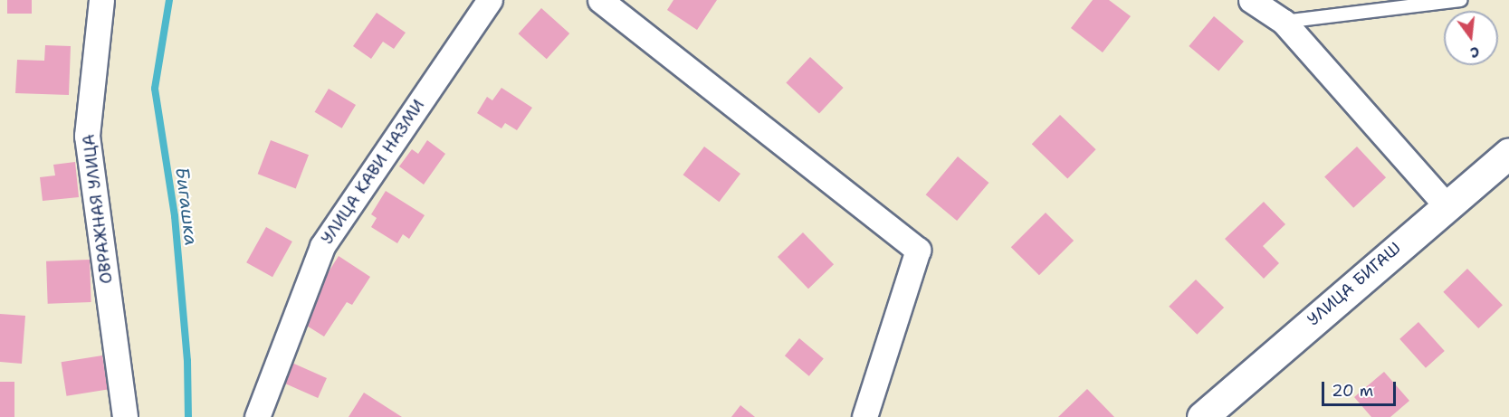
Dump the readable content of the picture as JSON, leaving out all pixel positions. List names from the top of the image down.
{
  "streets": {
    "main road": ["УЛИЦА БИГАШ"],
    "street": ["УЛИЦА КАВИ НАЗМИ", "ОВРАЖНАЯ УЛИЦА"]
  },
  "water": ["Бигашка"],
  "scale_bar": "20 m",
  "north": "bottom"
}
